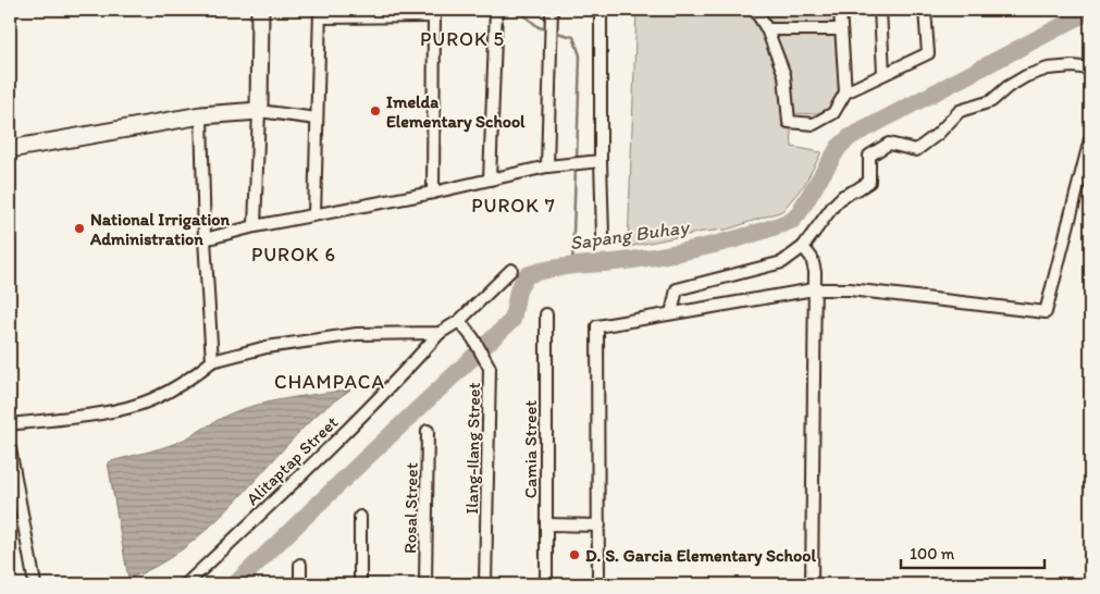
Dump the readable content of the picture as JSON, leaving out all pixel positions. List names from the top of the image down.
{
  "streets": {
    "street": [
      "Ilang-Ilang Street",
      "Camia Street",
      "Alitaptap Street",
      "Rosal Street"
    ]
  },
  "crossings": [
    ["Ilang-Ilang Street", "Alitaptap Street"]
  ],
  "districts": [
    "PUROK 5",
    "PUROK 7",
    "PUROK 6",
    "CHAMPACA"
  ],
  "water": ["Sapang Buhay"],
  "places": ["Imelda Elementary School", "National Irrigation Administration", "D. S. Garcia Elementary School"],
  "scale_bar": "100 m"
}
